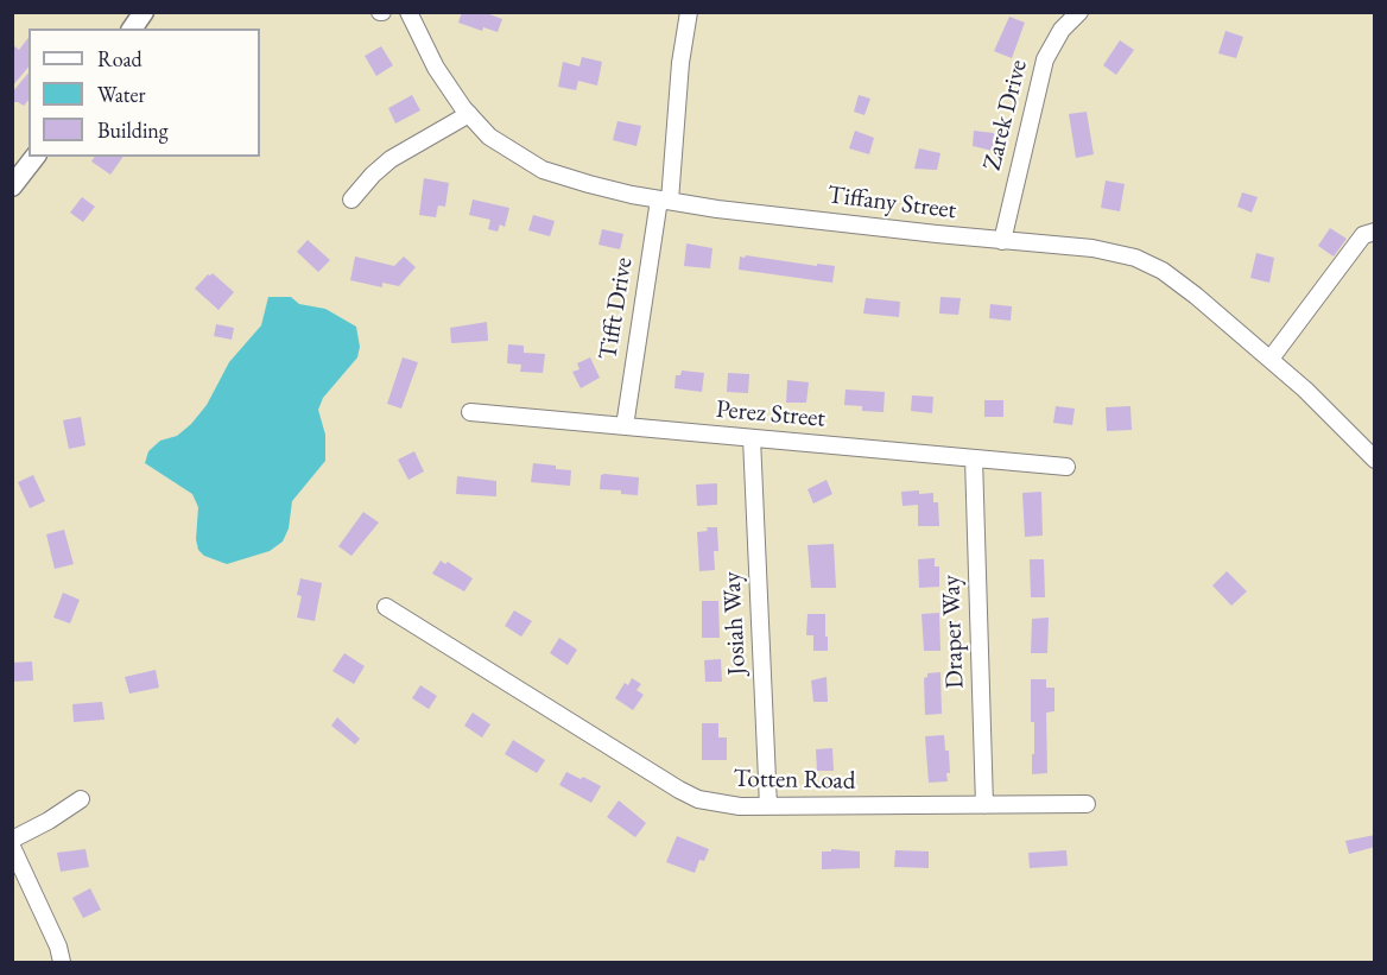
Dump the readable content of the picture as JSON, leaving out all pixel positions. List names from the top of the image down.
{
  "streets": {
    "street": [
      "Zarek Drive",
      "Tiffany Street",
      "Tifft Drive",
      "Perez Street",
      "Josiah Way",
      "Draper Way",
      "Totten Road"
    ]
  },
  "crossings": [
    ["Zarek Drive", "Tiffany Street"],
    ["Tiffany Street", "Tifft Drive"],
    ["Tifft Drive", "Perez Street"],
    ["Perez Street", "Josiah Way"],
    ["Perez Street", "Draper Way"],
    ["Josiah Way", "Totten Road"],
    ["Draper Way", "Totten Road"]
  ],
  "legend": ["Road", "Water", "Building"]
}
